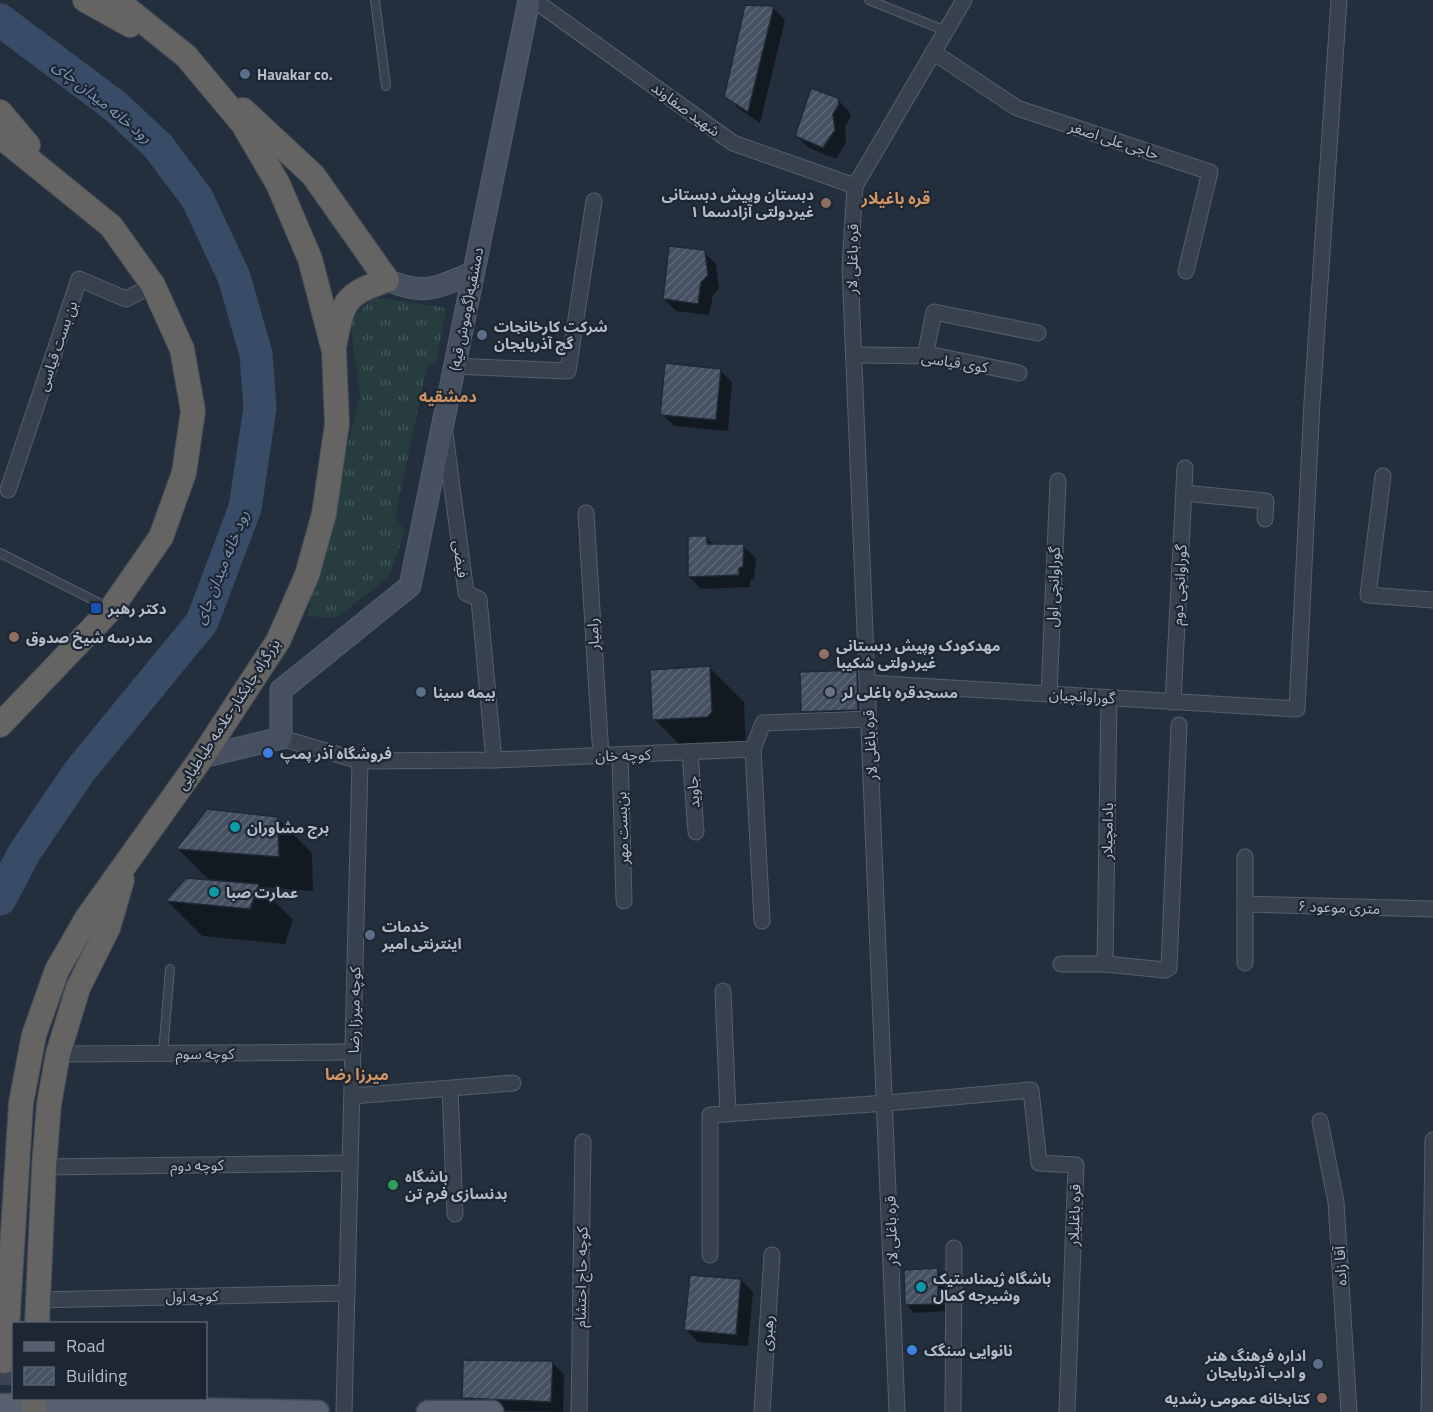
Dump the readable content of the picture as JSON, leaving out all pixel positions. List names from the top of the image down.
{
  "streets": {
    "highway": ["بزرگراه چایکنار-علامه طباطبایی"],
    "main road": ["دمشقیه(گوموش قیه)"],
    "street": [
      "شهید صفاوند",
      "حاجی علی اصغر",
      "قره باغلی لار",
      "بن بست قیاسی",
      "کوی قیاسی",
      "فیضی",
      "گوراوانچی دوم",
      "گوراوانچی اول",
      "رامیار",
      "گوراوانچیان",
      "کوچه خان",
      "جاوید",
      "بن‌بست مهر",
      "بادامچیلار",
      "۶ متری موعود",
      "کوچه میرزا رضا",
      "کوچه سوم",
      "کوچه دوم",
      "قره باغلیلار",
      "آقا زاده",
      "کوچه حاج احتشام",
      "کوچه اول",
      "رهبری"
    ]
  },
  "crossings": [
    ["شهید صفاوند", "قره باغلی لار"],
    ["حاجی علی اصغر", "قره باغلی لار"],
    ["قره باغلی لار", "کوی قیاسی"],
    ["قره باغلی لار", "گوراوانچیان"],
    ["قره باغلی لار", "قره باغلیلار"],
    ["دمشقیه(گوموش قیه)", "فیضی"],
    ["فیضی", "کوچه خان"],
    ["گوراوانچی دوم", "گوراوانچیان"],
    ["گوراوانچی اول", "گوراوانچیان"],
    ["رامیار", "کوچه خان"],
    ["گوراوانچیان", "بادامچیلار"],
    ["کوچه خان", "جاوید"],
    ["کوچه خان", "بن‌بست مهر"],
    ["کوچه خان", "کوچه میرزا رضا"],
    ["کوچه میرزا رضا", "کوچه سوم"],
    ["کوچه میرزا رضا", "کوچه دوم"],
    ["کوچه میرزا رضا", "کوچه اول"]
  ],
  "districts": ["قره باغیلار", "دمشقیه", "میرزا رضا"],
  "water": ["رود خانه میدان چای"],
  "places": {
    "other": [
      "Havakar co.",
      "دبستان وپیش دبستانی غیردولتی آزادسما ۱",
      "شرکت کارخانجات گچ آذربایجان",
      "مدرسه شیخ صدوق",
      "مهدکودک وپیش دبستانی غیردولتی شکیبا",
      "بیمه سینا",
      "مسجدقره باغلی لر",
      "فروشگاه آذر پمپ",
      "برج مشاوران",
      "عمارت صبا",
      "خدمات اینترنتی امیر",
      "باشگاه بدنسازی فرم تن",
      "باشگاه ژیمناستیک وشیرجه کمال",
      "نانوایی سنگک",
      "اداره فرهنگ هنر و ادب آذربایجان",
      "کتابخانه عمومی رشدیه"
    ],
    "transit": ["دکتر رهبر"]
  },
  "legend": ["Road", "Building"]
}
